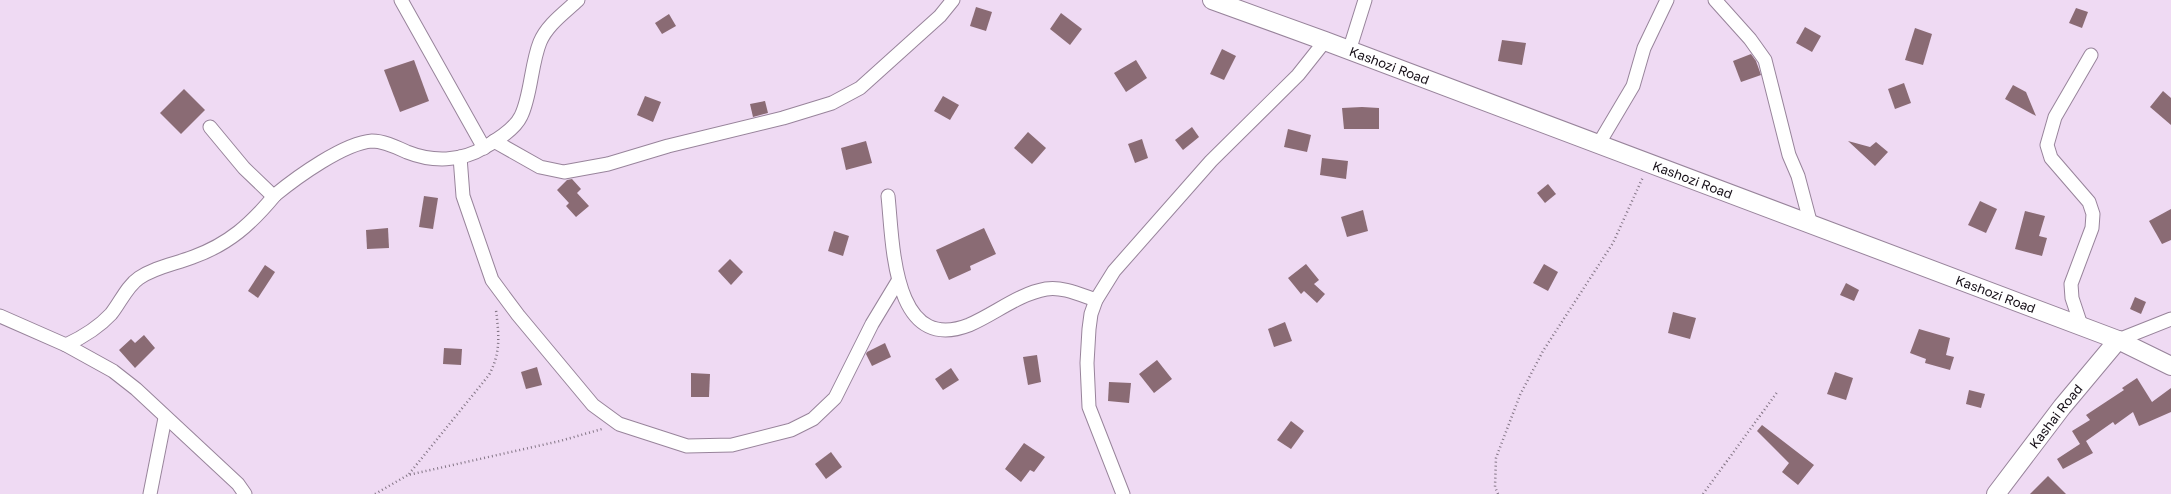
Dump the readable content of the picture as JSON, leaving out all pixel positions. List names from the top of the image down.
{
  "streets": {
    "main road": ["Kashozi Road", "Kashai Road"]
  },
  "crossings": [
    ["Kashozi Road", "Kashai Road"]
  ]
}
